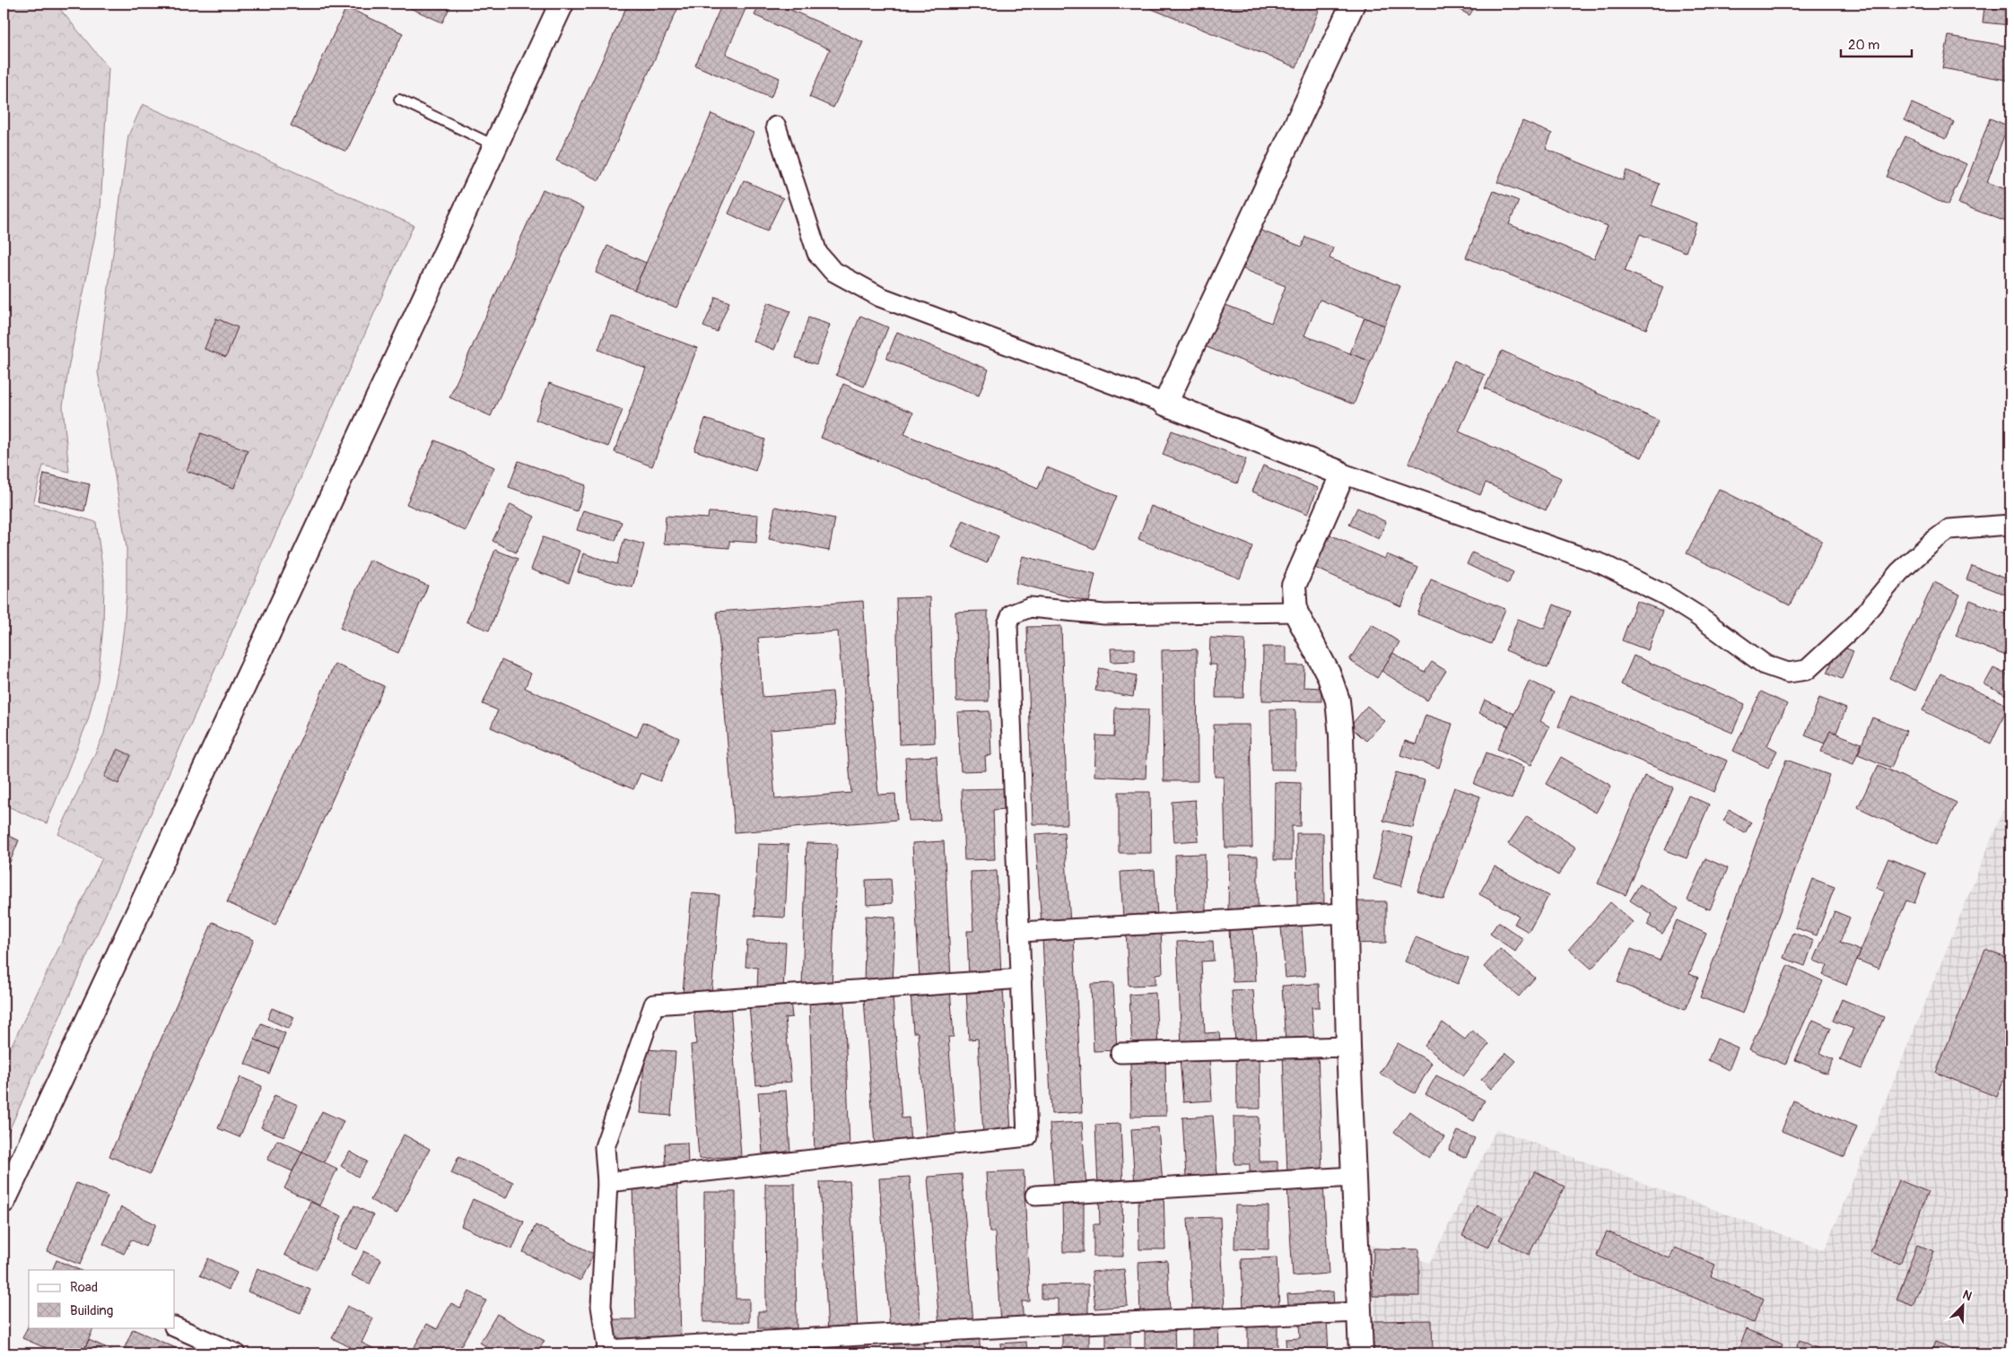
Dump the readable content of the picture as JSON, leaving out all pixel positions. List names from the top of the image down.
{
  "legend": ["Road", "Building"],
  "scale_bar": "20 m",
  "north": "top right"
}
